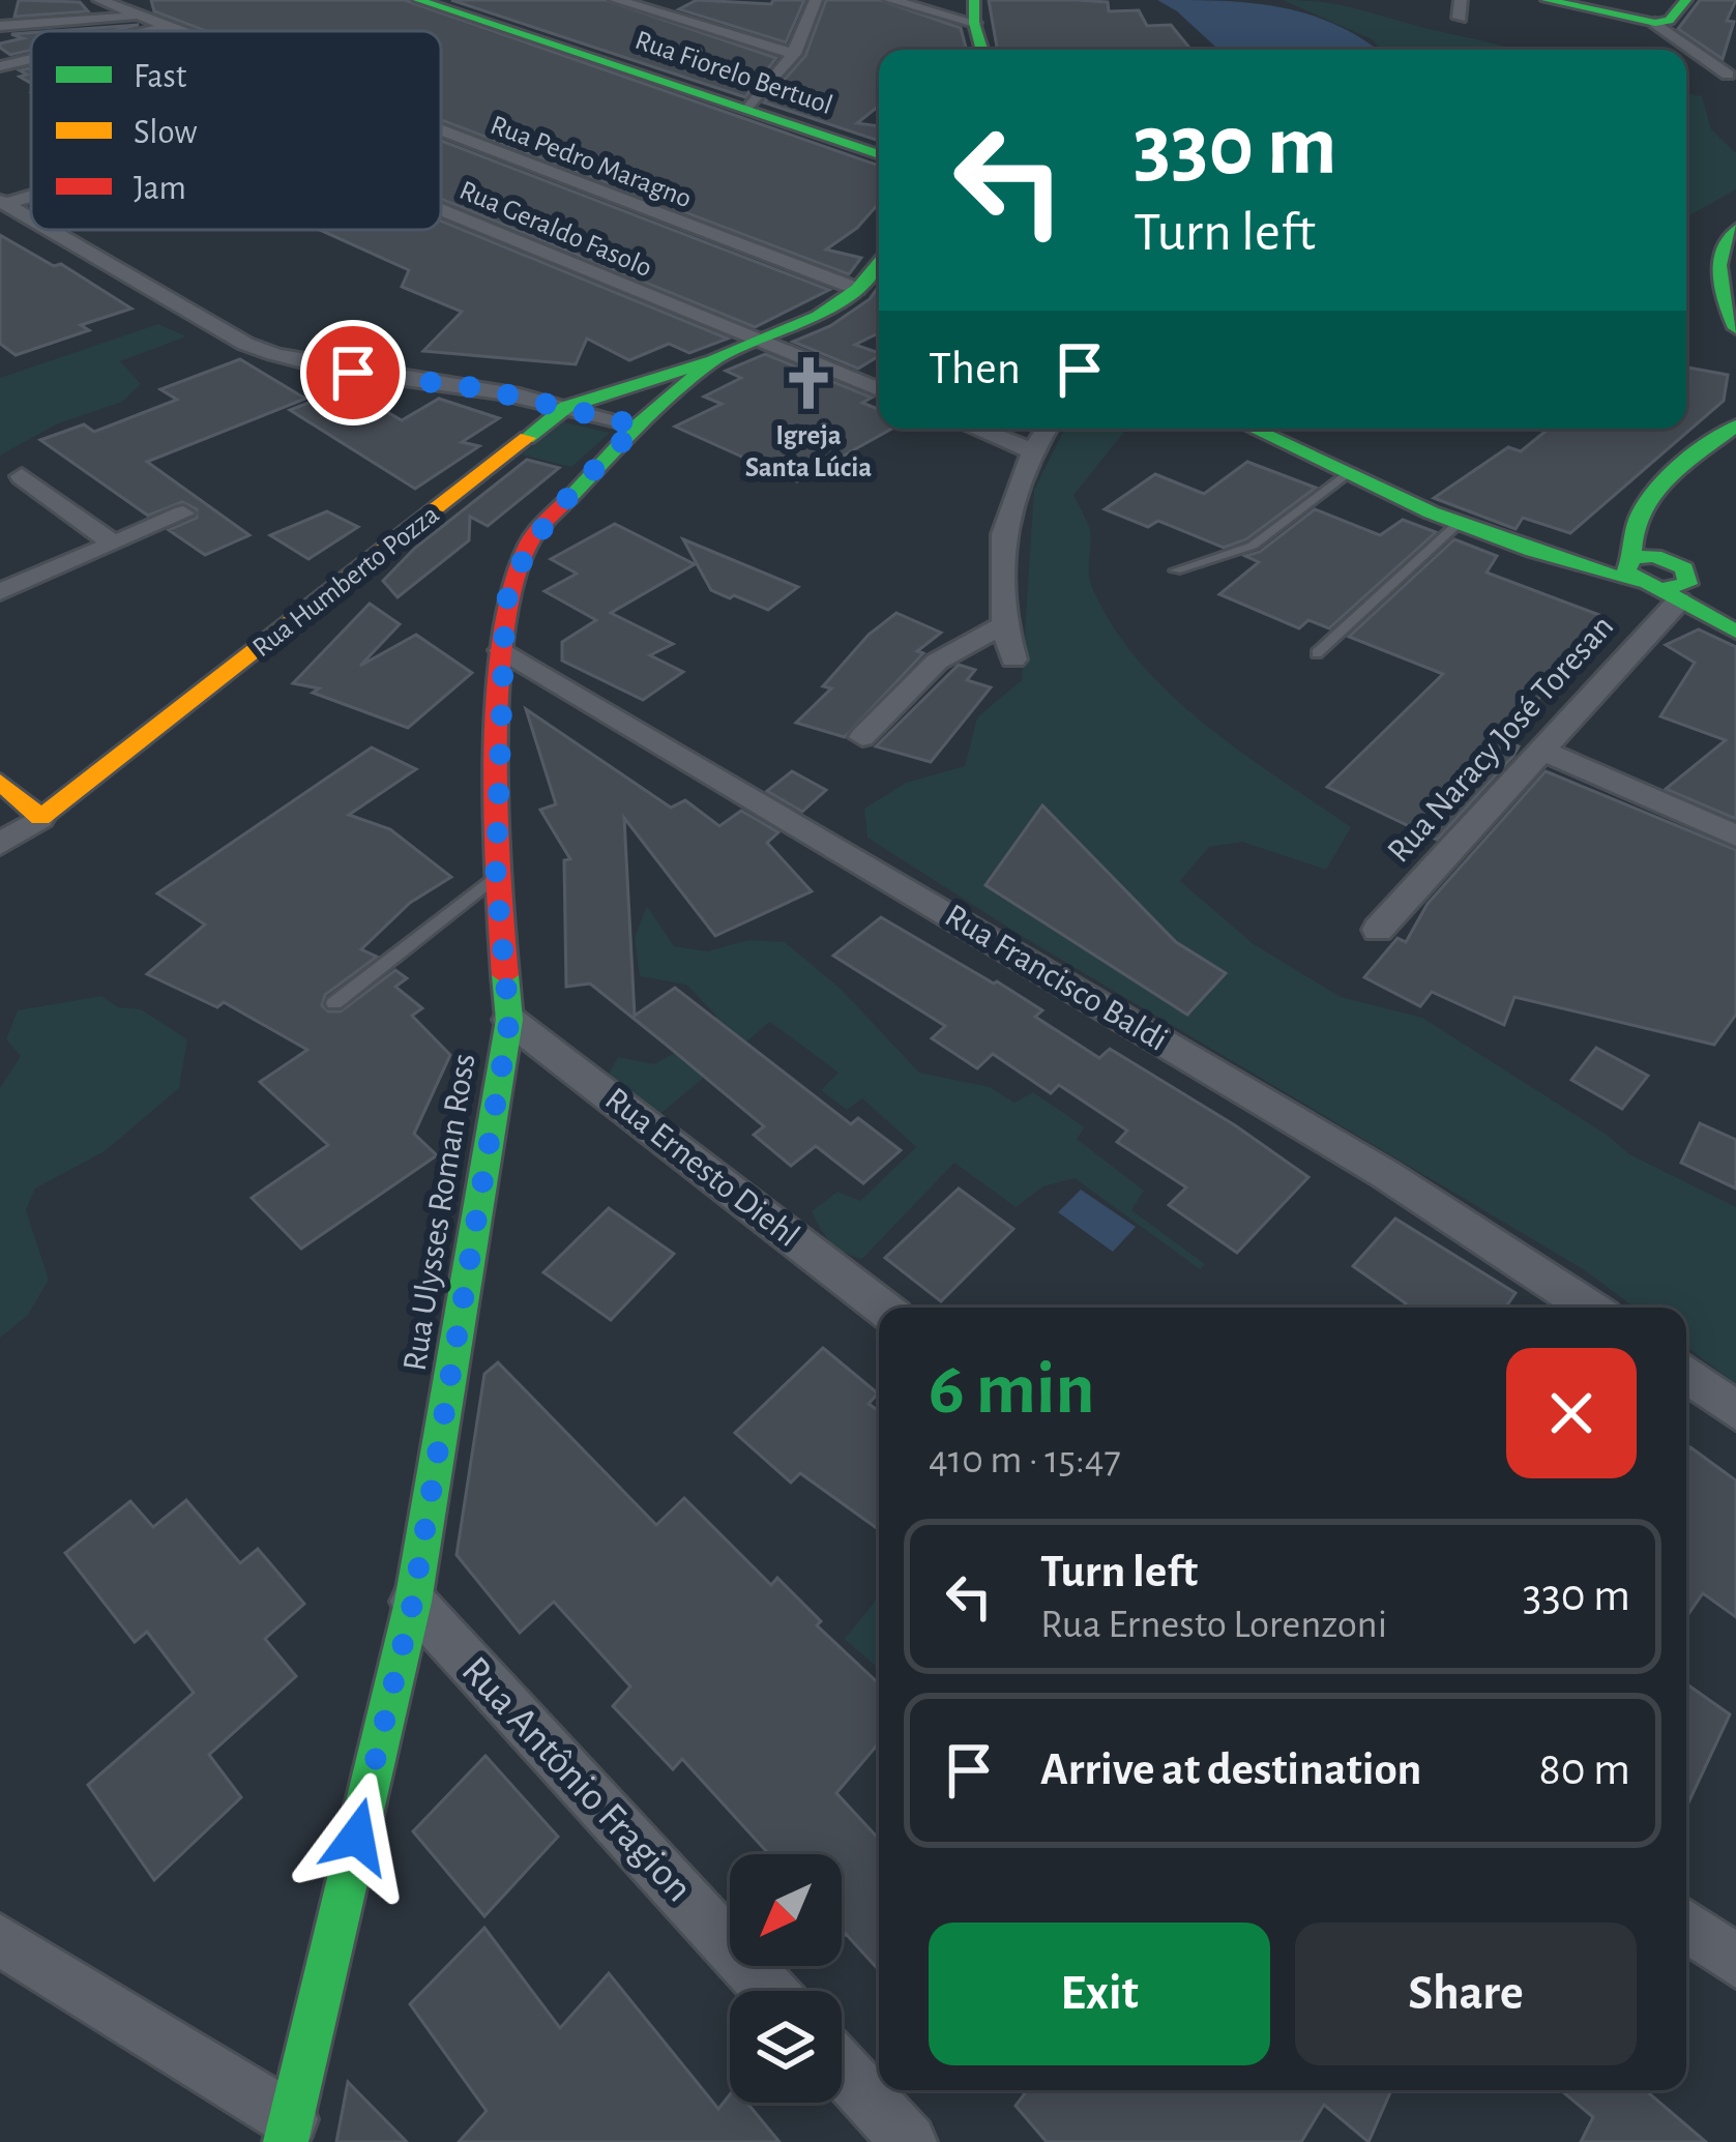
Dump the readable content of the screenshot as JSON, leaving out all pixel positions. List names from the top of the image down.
{
  "streets": {
    "street": [
      "Rua Fiorelo Bertuol",
      "Rua Pedro Maragno",
      "Rua Geraldo Fasolo",
      "Rua Humberto Pozza",
      "Rua Naracy José Toresan",
      "Rua Francisco Baldi",
      "Rua Ernesto Diehl",
      "Rua Ulysses Roman Ross",
      "Rua Antônio Fragion"
    ]
  },
  "crossings": [
    ["Rua Humberto Pozza", "Rua Ulysses Roman Ross"],
    ["Rua Francisco Baldi", "Rua Ulysses Roman Ross"],
    ["Rua Ernesto Diehl", "Rua Ulysses Roman Ross"],
    ["Rua Ulysses Roman Ross", "Rua Antônio Fragion"]
  ],
  "places": {
    "church": ["Igreja Santa Lúcia"]
  },
  "legend": ["Fast", "Slow", "Jam"],
  "north": "bottom left",
  "page": {
    "turn": ["330 m", "Turn left"],
    "then": "Then",
    "heading": ["6 min", "410 m · 15:47"],
    "list": [
      {
        "name": "Turn left",
        "note": "Rua Ernesto Lorenzoni",
        "value": "330 m"
      },
      {
        "name": "Arrive at destination",
        "value": "80 m"
      }
    ],
    "buttons": ["Exit", "Share"]
  }
}
